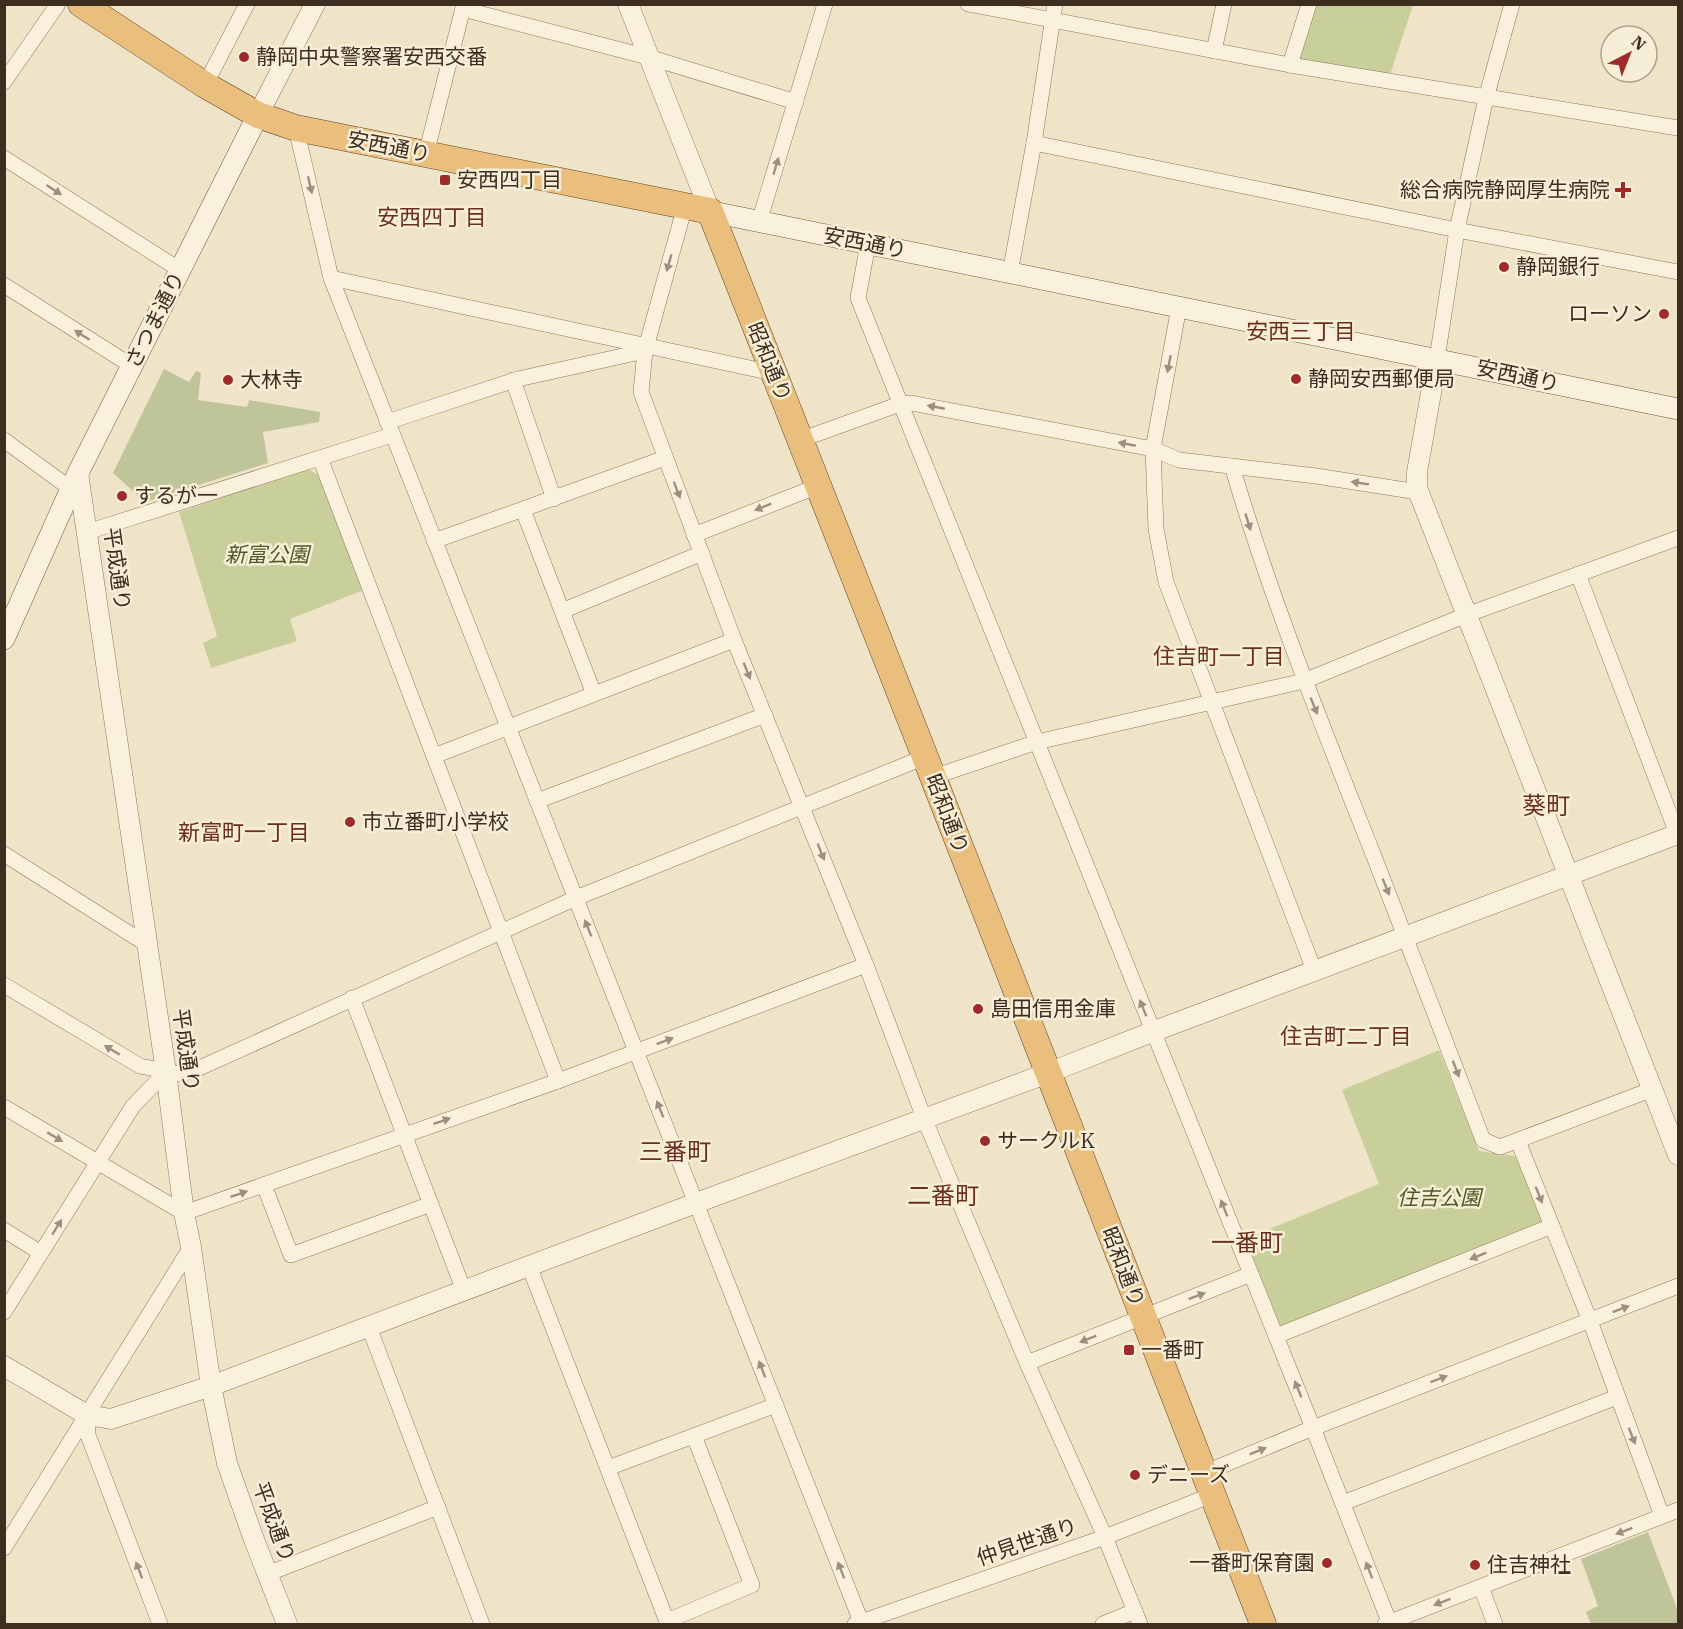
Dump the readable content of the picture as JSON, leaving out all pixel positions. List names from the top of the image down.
{
  "streets": {
    "highway": ["昭和通り"],
    "main road": ["安西通り", "さつま通り"],
    "street": ["平成通り", "仲見世通り"]
  },
  "crossings": [
    ["安西通り", "さつま通り"],
    ["安西通り", "昭和通り"],
    ["さつま通り", "平成通り"],
    ["昭和通り", "仲見世通り"]
  ],
  "districts": [
    "安西四丁目",
    "安西三丁目",
    "住吉町一丁目",
    "葵町",
    "新富町一丁目",
    "住吉町二丁目",
    "三番町",
    "二番町",
    "一番町"
  ],
  "parks": ["新富公園", "住吉公園"],
  "places": {
    "other": [
      "静岡中央警察署安西交番",
      "静岡銀行",
      "ローソン",
      "静岡安西郵便局",
      "大林寺",
      "するが一",
      "市立番町小学校",
      "島田信用金庫",
      "サークルK",
      "デニーズ",
      "一番町保育園",
      "住吉神社"
    ],
    "transit": ["安西四丁目", "一番町"],
    "health": ["総合病院静岡厚生病院"]
  },
  "north": "top right"
}
